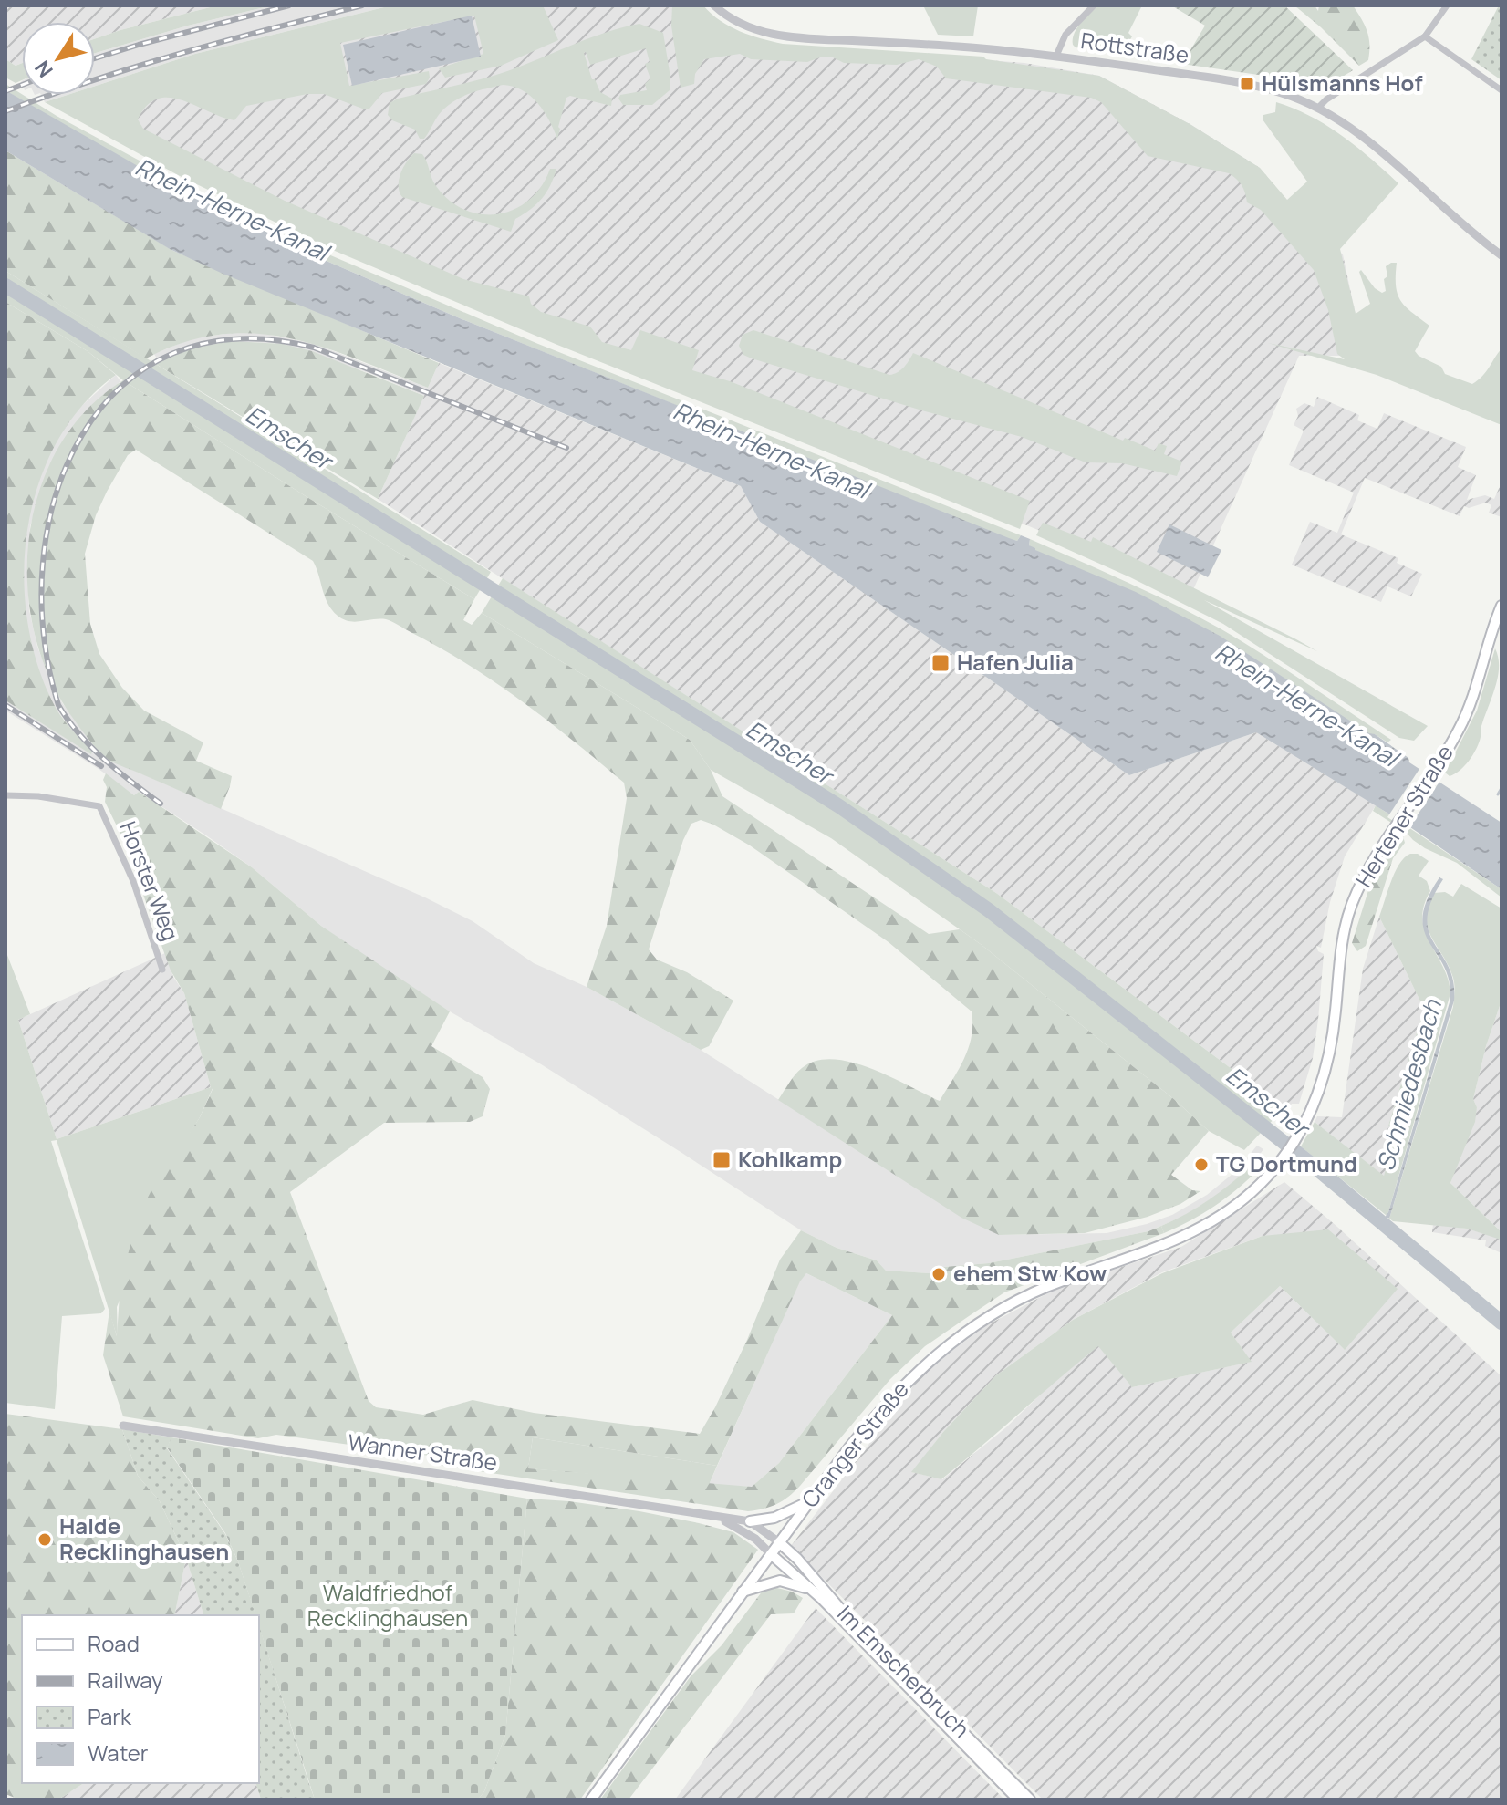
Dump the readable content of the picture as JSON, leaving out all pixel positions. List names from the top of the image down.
{
  "streets": {
    "main road": ["Hertener Straße", "Cranger Straße", "Im Emscherbruch"],
    "street": ["Rottstraße", "Horster Weg", "Wanner Straße"]
  },
  "crossings": [
    ["Hertener Straße", "Cranger Straße"],
    ["Cranger Straße", "Wanner Straße"],
    ["Cranger Straße", "Im Emscherbruch"],
    ["Wanner Straße", "Im Emscherbruch"]
  ],
  "water": ["Rhein-Herne-Kanal", "Emscher", "Schmiedesbach"],
  "parks": ["Waldfriedhof Recklinghausen"],
  "places": {
    "transit": ["Hülsmanns Hof", "Hafen Julia", "Kohlkamp"],
    "other": ["TG Dortmund", "ehem Stw Kow", "Halde Recklinghausen"]
  },
  "legend": [
    "Road",
    "Railway",
    "Park",
    "Water"
  ],
  "north": "bottom left"
}
